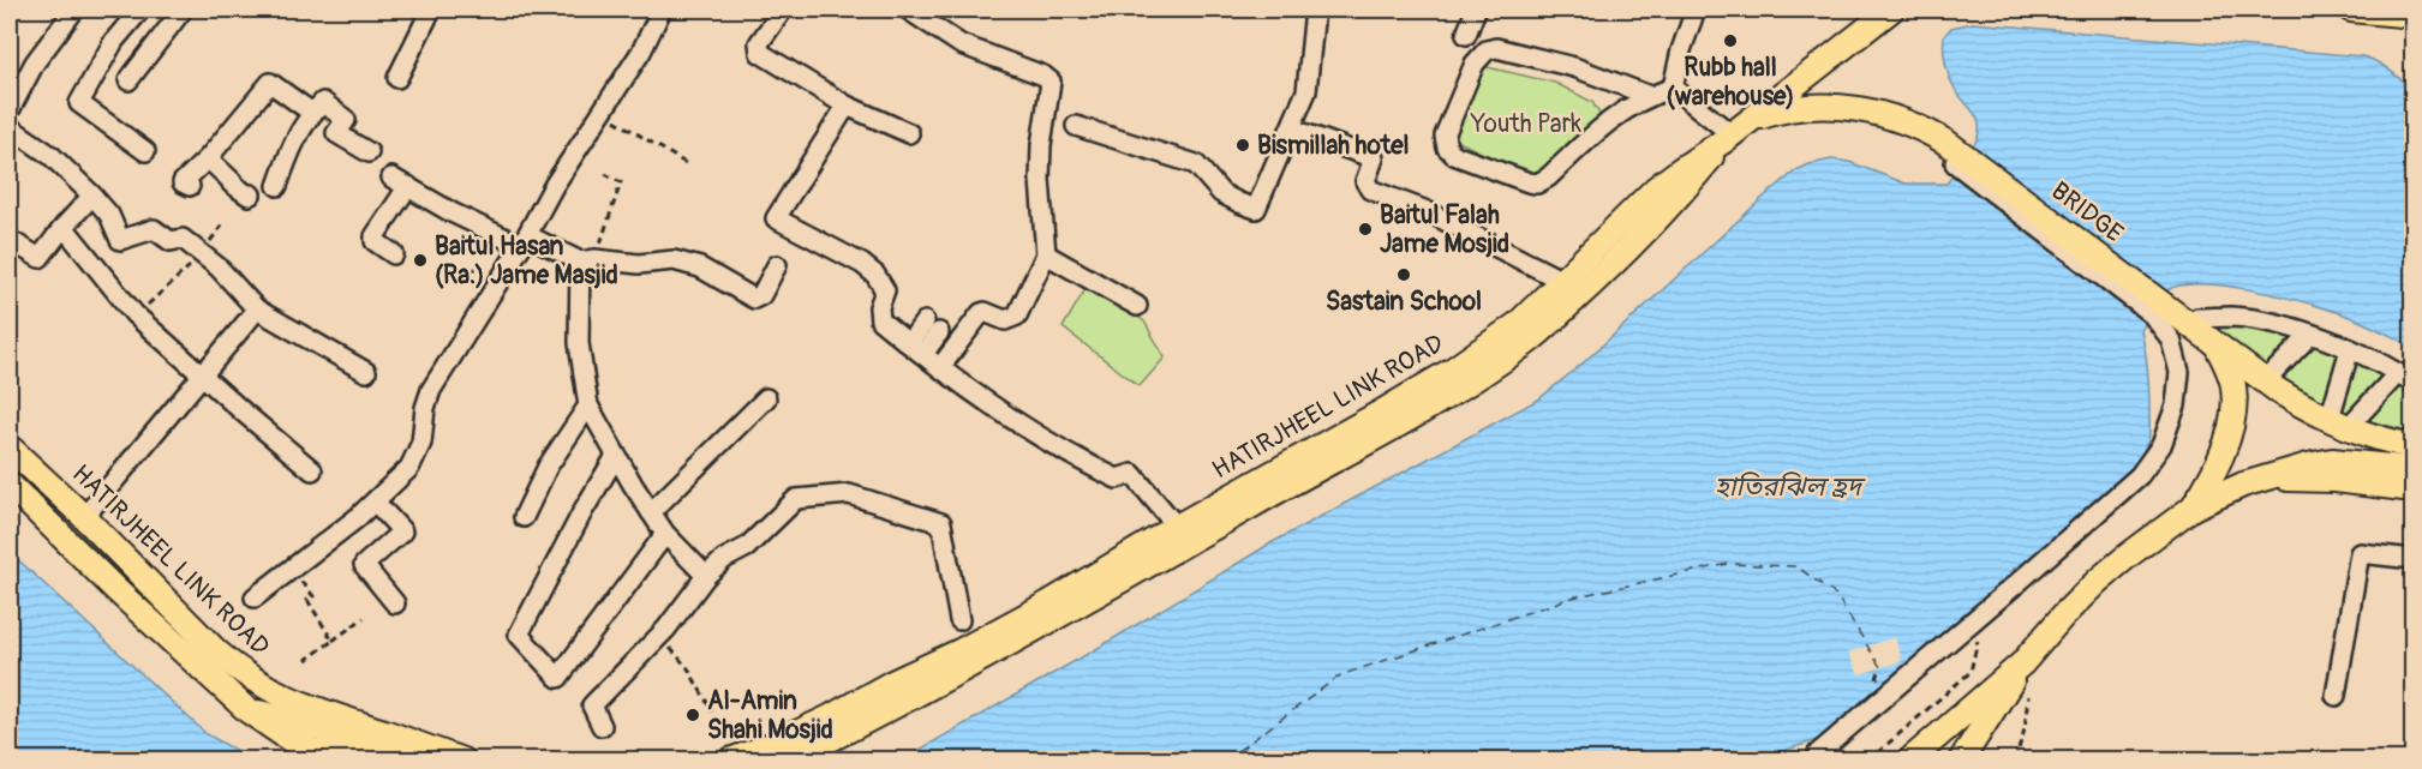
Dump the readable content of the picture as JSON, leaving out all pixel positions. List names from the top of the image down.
{
  "streets": {
    "main road": ["BRIDGE", "HATIRJHEEL LINK ROAD"]
  },
  "crossings": [
    ["BRIDGE", "HATIRJHEEL LINK ROAD"]
  ],
  "water": ["হাতিরঝিল হ্রদ"],
  "parks": ["Youth Park"],
  "places": [
    "Rubb hall (warehouse)",
    "Bismillah hotel",
    "Baitul Falah Jame Mosjid",
    "Baitul Hasan (Ra:) Jame Masjid",
    "Sastain School",
    "Al-Amin Shahi Mosjid"
  ]
}
